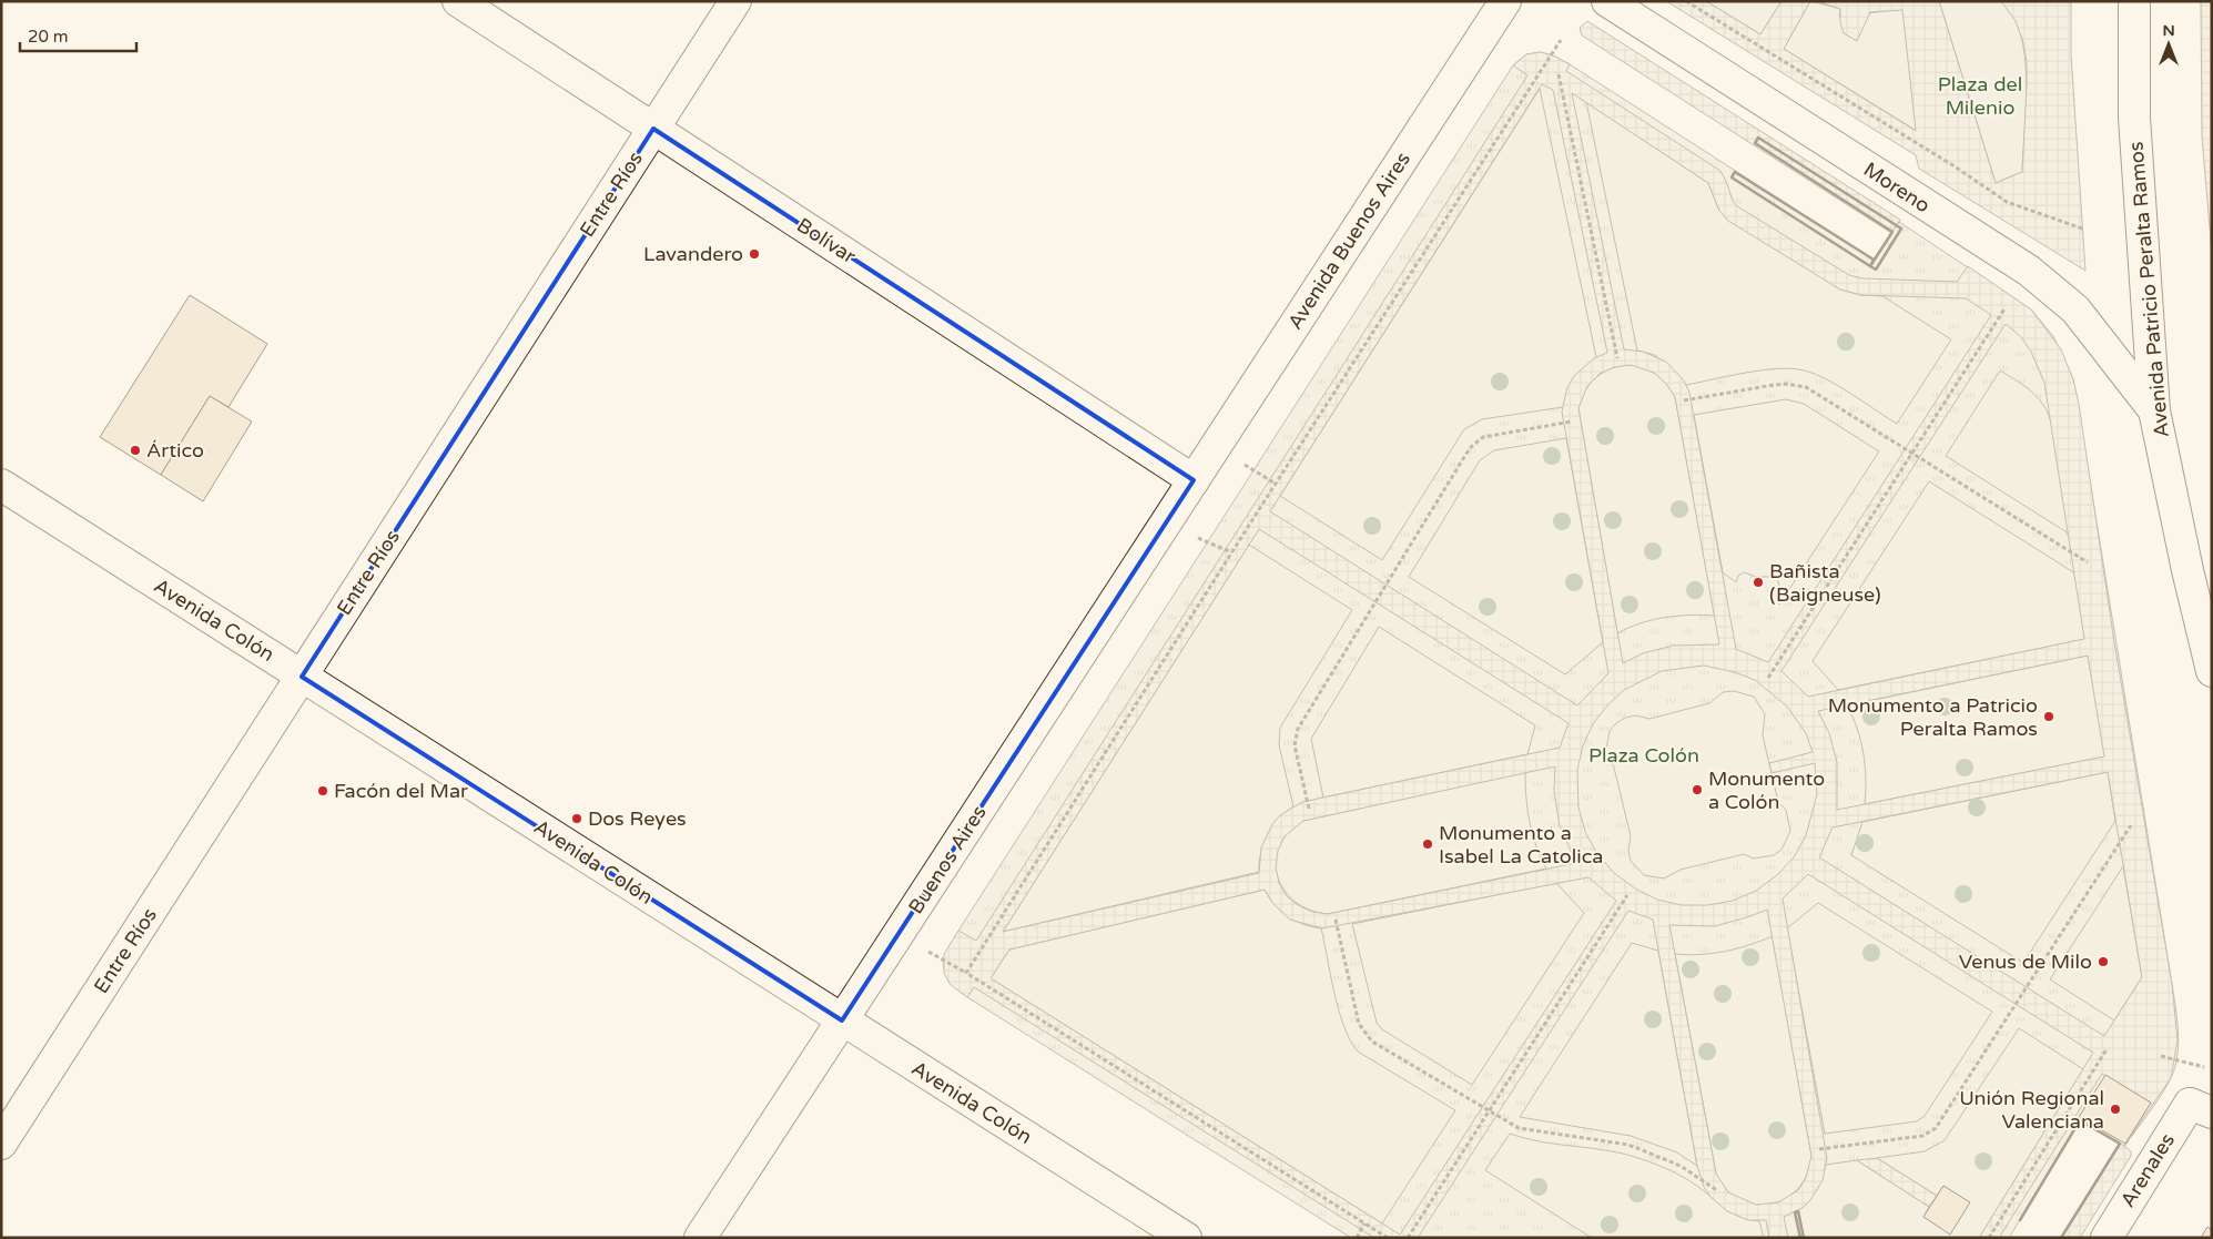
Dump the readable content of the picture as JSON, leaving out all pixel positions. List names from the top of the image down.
{
  "streets": {
    "street": [
      "Moreno",
      "Entre Ríos",
      "Bolívar",
      "Avenida Buenos Aires",
      "Avenida Patricio Peralta Ramos",
      "Avenida Colón",
      "Buenos Aires",
      "Arenales"
    ]
  },
  "crossings": [
    ["Moreno", "Avenida Patricio Peralta Ramos"],
    ["Entre Ríos", "Bolívar"],
    ["Entre Ríos", "Avenida Colón"],
    ["Bolívar", "Avenida Buenos Aires"],
    ["Bolívar", "Buenos Aires"],
    ["Avenida Buenos Aires", "Buenos Aires"],
    ["Avenida Colón", "Buenos Aires"]
  ],
  "parks": ["Plaza del Milenio", "Plaza Colón"],
  "places": [
    "Lavandero",
    "Ártico",
    "Bañista (Baigneuse)",
    "Monumento a Patricio Peralta Ramos",
    "Monumento a Colón",
    "Facón del Mar",
    "Dos Reyes",
    "Monumento a Isabel La Catolica",
    "Venus de Milo",
    "Unión Regional Valenciana"
  ],
  "scale_bar": "20 m",
  "north": "top"
}
